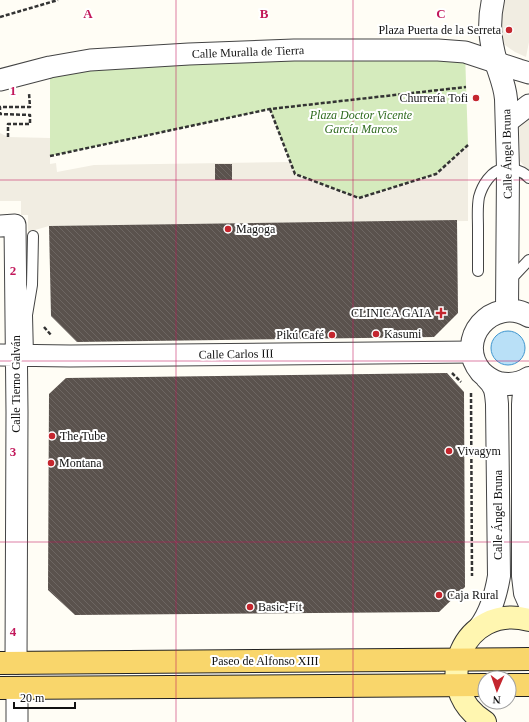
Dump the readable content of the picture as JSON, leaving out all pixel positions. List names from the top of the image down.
{
  "streets": {
    "main road": ["Paseo de Alfonso XIII"],
    "street": [
      "Calle Muralla de Tierra",
      "Calle Ángel Bruna",
      "Calle Carlos III",
      "Calle Tierno Galván"
    ]
  },
  "crossings": [
    ["Calle Muralla de Tierra", "Calle Ángel Bruna"],
    ["Calle Ángel Bruna", "Calle Carlos III"],
    ["Calle Carlos III", "Calle Tierno Galván"],
    ["Calle Tierno Galván", "Paseo de Alfonso XIII"]
  ],
  "parks": ["Plaza Doctor Vicente García Marcos"],
  "places": {
    "other": [
      "Plaza Puerta de la Serreta",
      "Churrería Tofi",
      "Magoga",
      "Kasumi",
      "Pikú Café",
      "The Tube",
      "Vivagym",
      "Montana",
      "Caja Rural",
      "Basic-Fit"
    ],
    "health": ["CLINICA GAIA"]
  },
  "scale_bar": "20 m",
  "north": "bottom",
  "grid": {
    "columns": ["A", "B", "C"],
    "rows": [
      "1",
      "2",
      "3",
      "4"
    ]
  }
}
